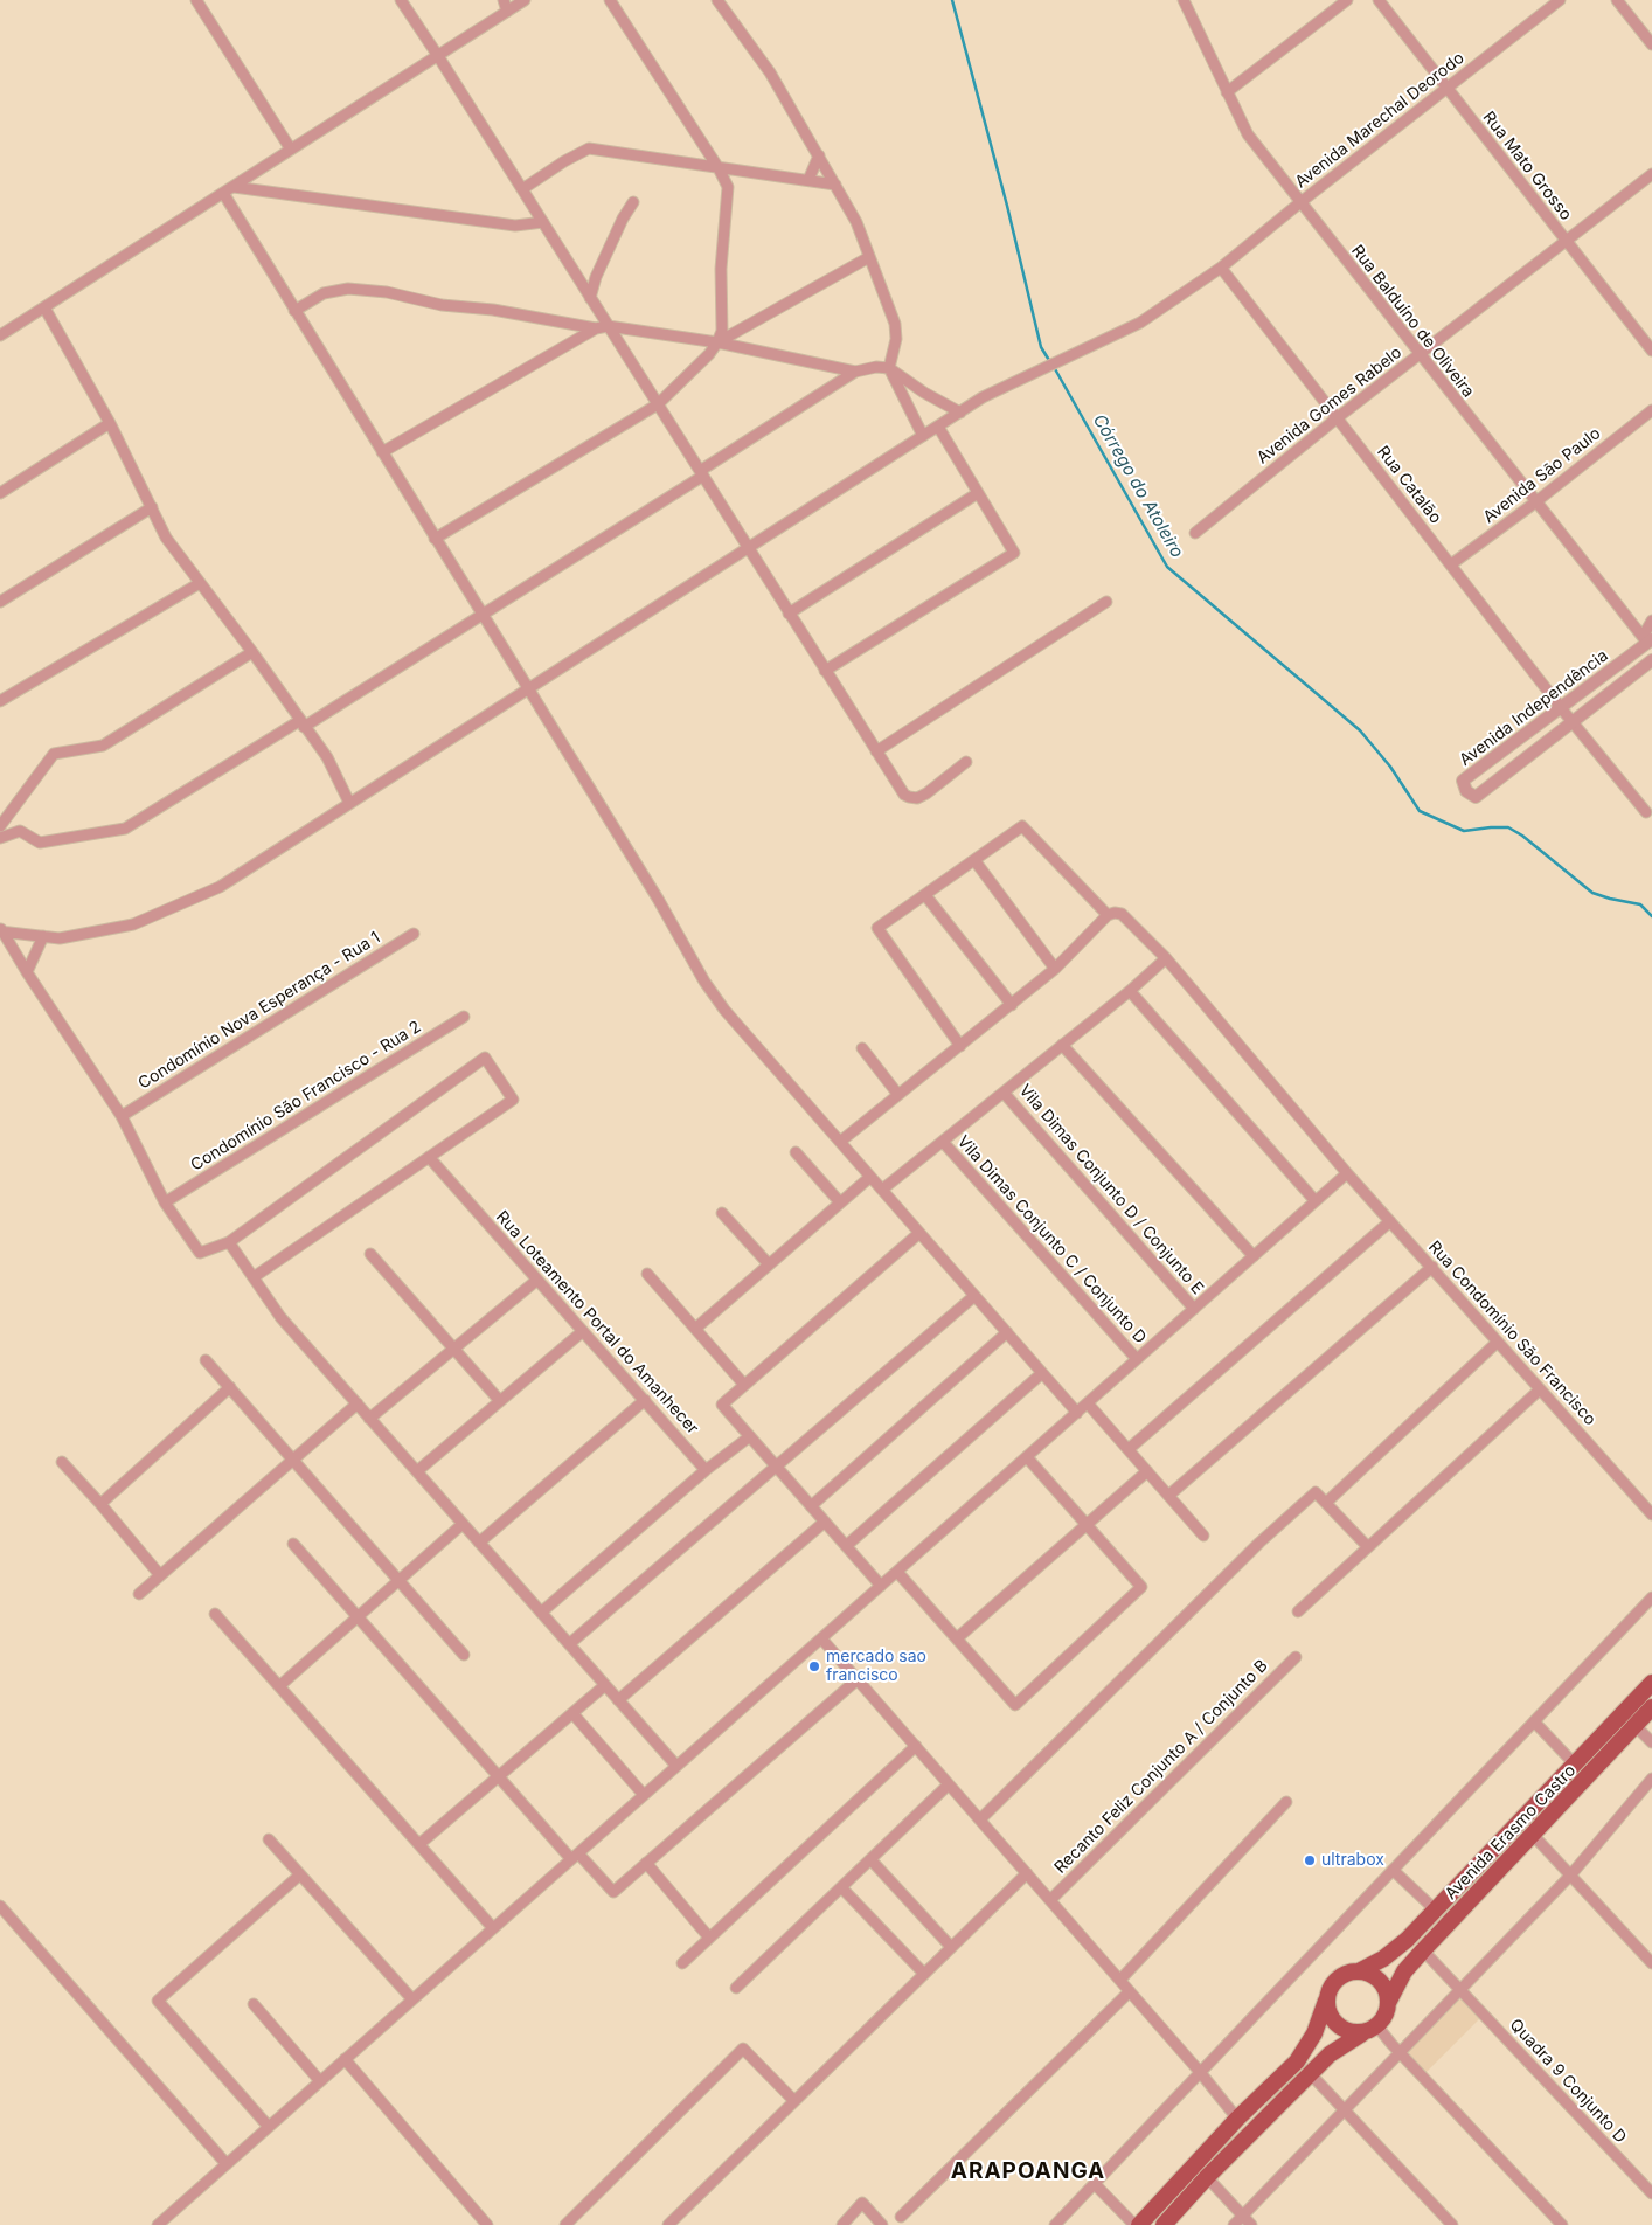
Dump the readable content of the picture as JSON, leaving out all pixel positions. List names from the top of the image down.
{
  "streets": {
    "main road": ["Avenida Erasmo Castro"],
    "street": [
      "Avenida Marechal Deorodo",
      "Rua Mato Grosso",
      "Rua Balduíno de Oliveira",
      "Avenida Gomes Rabelo",
      "Avenida São Paulo",
      "Rua Catalão",
      "Avenida Independência",
      "Condomínio Nova Esperança - Rua 1",
      "Condomínio São Francisco - Rua 2",
      "Vila Dimas Conjunto D / Conjunto E",
      "Vila Dimas Conjunto C / Conjunto D",
      "Rua Loteamento Portal do Amanhecer",
      "Rua Condomínio São Francisco",
      "Recanto Feliz Conjunto A / Conjunto B",
      "Quadra 9 Conjunto D"
    ]
  },
  "crossings": [
    ["Avenida Marechal Deorodo", "Rua Mato Grosso"],
    ["Avenida Marechal Deorodo", "Rua Balduíno de Oliveira"],
    ["Avenida Marechal Deorodo", "Rua Catalão"],
    ["Rua Mato Grosso", "Avenida Gomes Rabelo"],
    ["Rua Balduíno de Oliveira", "Avenida Gomes Rabelo"],
    ["Rua Balduíno de Oliveira", "Avenida São Paulo"],
    ["Rua Balduíno de Oliveira", "Avenida Independência"],
    ["Avenida Gomes Rabelo", "Rua Catalão"],
    ["Avenida São Paulo", "Rua Catalão"],
    ["Rua Catalão", "Avenida Independência"],
    ["Avenida Erasmo Castro", "Quadra 9 Conjunto D"]
  ],
  "districts": ["ARAPOANGA"],
  "water": ["Córrego do Atoleiro"],
  "places": ["mercado sao francisco", "ultrabox"]
}
